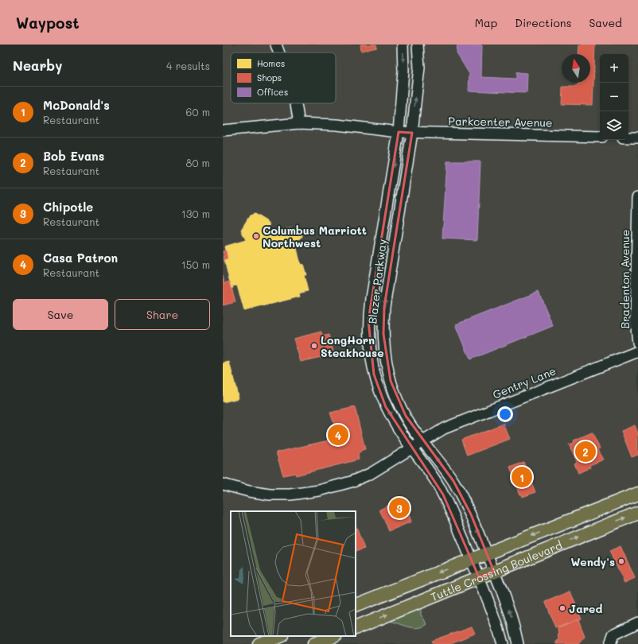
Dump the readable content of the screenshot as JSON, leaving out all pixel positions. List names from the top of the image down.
{
  "streets": {
    "main road": ["Tuttle Crossing Boulevard"],
    "street": [
      "Parkcenter Avenue",
      "Bradenton Avenue",
      "Blazer Parkway",
      "Gentry Lane"
    ]
  },
  "crossings": [
    ["Parkcenter Avenue", "Blazer Parkway"],
    ["Blazer Parkway", "Gentry Lane"],
    ["Blazer Parkway", "Tuttle Crossing Boulevard"]
  ],
  "places": [
    "Columbus Marriott Northwest",
    "LongHorn Steakhouse",
    "Wendy's",
    "Jared"
  ],
  "legend": ["Homes", "Shops", "Offices"],
  "north": "top",
  "page": {
    "header": "Waypost",
    "nav": ["Map", "Directions", "Saved"],
    "heading": ["Nearby", "4 results"],
    "map_buttons": ["+", "−"],
    "list": [
      {
        "mark": "1",
        "name": "McDonald's",
        "note": "Restaurant",
        "value": "60 m"
      },
      {
        "mark": "2",
        "name": "Bob Evans",
        "note": "Restaurant",
        "value": "80 m"
      },
      {
        "mark": "3",
        "name": "Chipotle",
        "note": "Restaurant",
        "value": "130 m"
      },
      {
        "mark": "4",
        "name": "Casa Patron",
        "note": "Restaurant",
        "value": "150 m"
      }
    ],
    "buttons": ["Save", "Share"],
    "pins": [
      "4",
      "2",
      "1",
      "3"
    ]
  }
}
